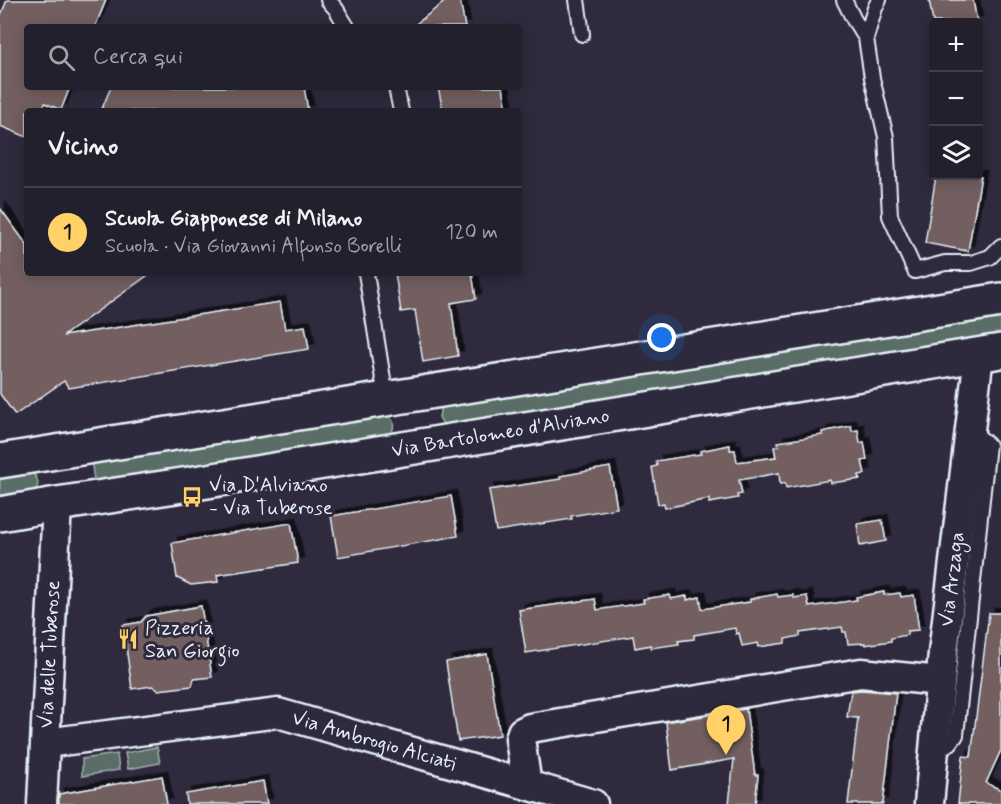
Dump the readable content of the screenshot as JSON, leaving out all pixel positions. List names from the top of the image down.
{
  "streets": {
    "main road": ["Via Bartolomeo d'Alviano"],
    "street": ["Via Arzaga", "Via delle Tuberose", "Via Ambrogio Alciati"]
  },
  "crossings": [
    ["Via Bartolomeo d'Alviano", "Via Arzaga"],
    ["Via Bartolomeo d'Alviano", "Via delle Tuberose"],
    ["Via delle Tuberose", "Via Ambrogio Alciati"]
  ],
  "places": {
    "bus stop": ["Via D'Alviano - Via Tuberose"],
    "restaurant": ["Pizzeria San Giorgio"]
  },
  "page": {
    "map_buttons": ["+", "−"],
    "search": "Cerca qui",
    "heading": "Vicino",
    "list": [
      {
        "mark": "1",
        "name": "Scuola Giapponese di Milano",
        "note": "Scuola · Via Giovanni Alfonso Borelli",
        "value": "120 m"
      }
    ],
    "pins": "1"
  }
}
